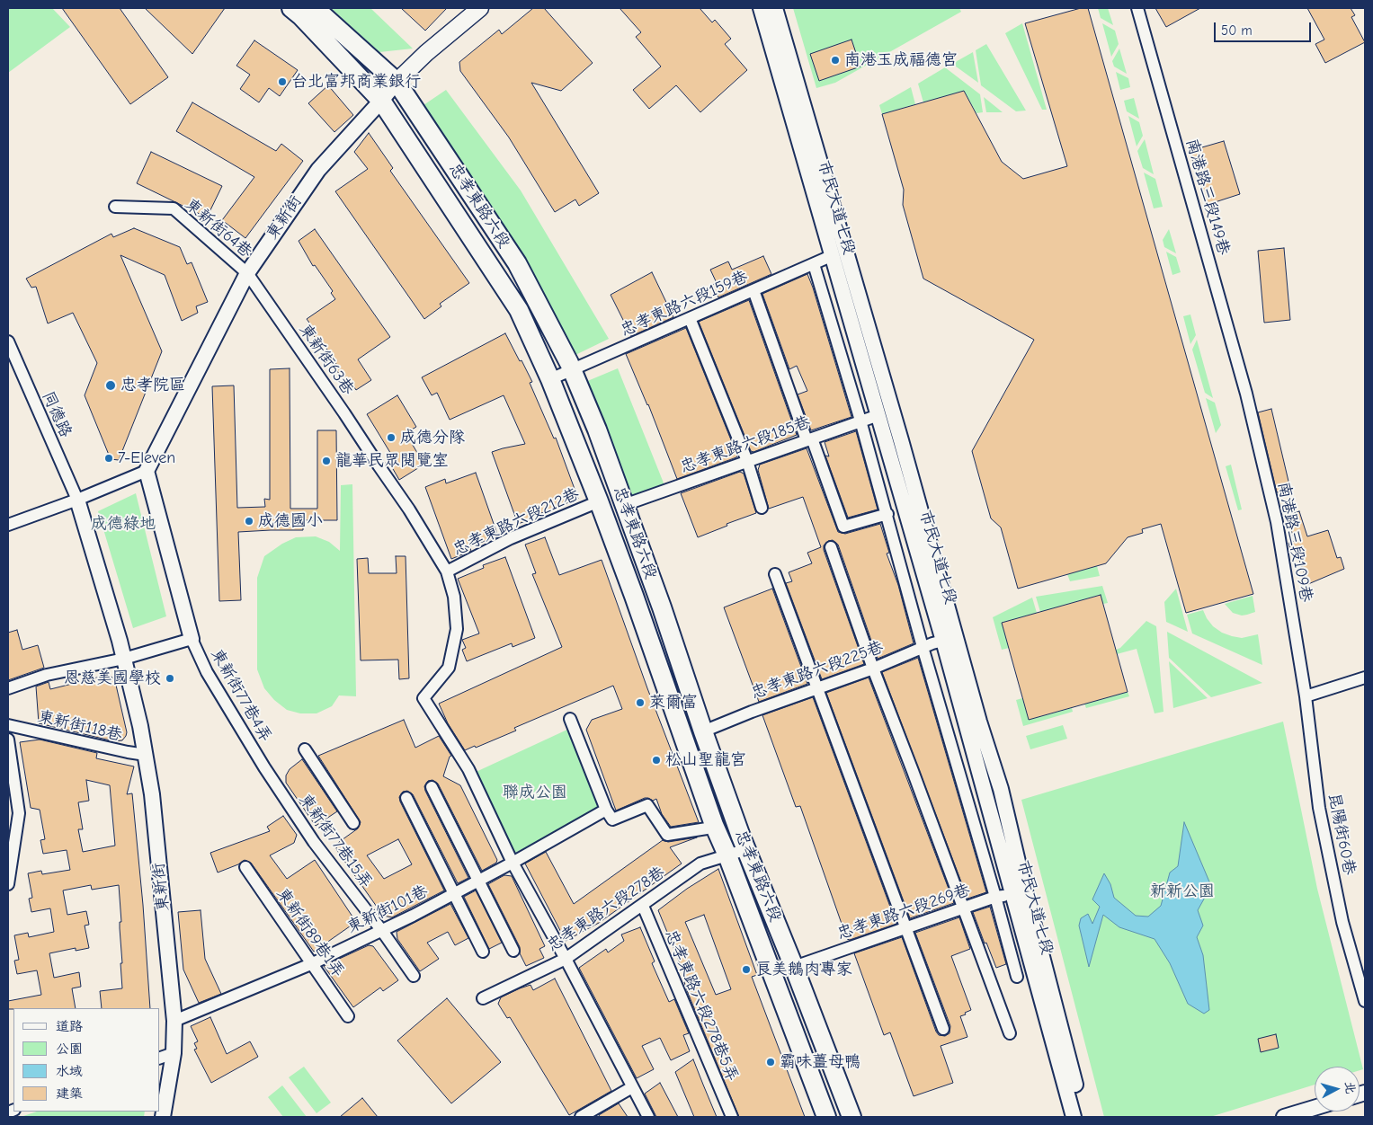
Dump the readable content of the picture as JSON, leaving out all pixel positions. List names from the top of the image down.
{
  "streets": {
    "main road": ["忠孝東路六段", "東新街"],
    "street": [
      "南港路三段149巷",
      "市民大道七段",
      "東新街64巷",
      "忠孝東路六段159巷",
      "東新街63巷",
      "同德路",
      "忠孝東路六段185巷",
      "忠孝東路六段212巷",
      "南港路三段109巷",
      "忠孝東路六段225巷",
      "東新街77巷4弄",
      "東新街118巷",
      "昆陽街60巷",
      "東新街77巷15弄",
      "東新街101巷",
      "忠孝東路六段278巷",
      "忠孝東路六段269巷",
      "東新街89巷1弄",
      "忠孝東路六段278巷5弄"
    ]
  },
  "crossings": [
    ["南港路三段149巷", "南港路三段109巷"],
    ["忠孝東路六段", "東新街"],
    ["忠孝東路六段", "忠孝東路六段159巷"],
    ["忠孝東路六段", "忠孝東路六段185巷"],
    ["忠孝東路六段", "忠孝東路六段212巷"],
    ["忠孝東路六段", "忠孝東路六段225巷"],
    ["忠孝東路六段", "忠孝東路六段278巷"],
    ["忠孝東路六段", "忠孝東路六段269巷"],
    ["市民大道七段", "忠孝東路六段159巷"],
    ["市民大道七段", "忠孝東路六段185巷"],
    ["市民大道七段", "忠孝東路六段225巷"],
    ["市民大道七段", "忠孝東路六段269巷"],
    ["東新街", "東新街64巷"],
    ["東新街", "東新街63巷"],
    ["東新街", "同德路"],
    ["東新街", "東新街118巷"],
    ["東新街", "東新街101巷"],
    ["東新街64巷", "東新街63巷"],
    ["東新街63巷", "忠孝東路六段212巷"],
    ["東新街63巷", "東新街101巷"],
    ["南港路三段109巷", "昆陽街60巷"],
    ["東新街77巷4弄", "東新街77巷15弄"],
    ["東新街77巷15弄", "東新街101巷"],
    ["東新街101巷", "東新街89巷1弄"],
    ["忠孝東路六段278巷", "忠孝東路六段278巷5弄"]
  ],
  "parks": ["成德綠地", "聯成公園", "新新公園"],
  "places": [
    "南港玉成福德宮",
    "台北富邦商業銀行",
    "忠孝院區",
    "成德分隊",
    "7-Eleven",
    "龍華民眾閱覽室",
    "成德國小",
    "恩慈美國學校",
    "萊爾富",
    "松山聖龍宮",
    "良美鵝肉專家",
    "霸味薑母鴨"
  ],
  "legend": [
    "道路",
    "公園",
    "水域",
    "建築"
  ],
  "scale_bar": "50 m",
  "north": "right"
}
